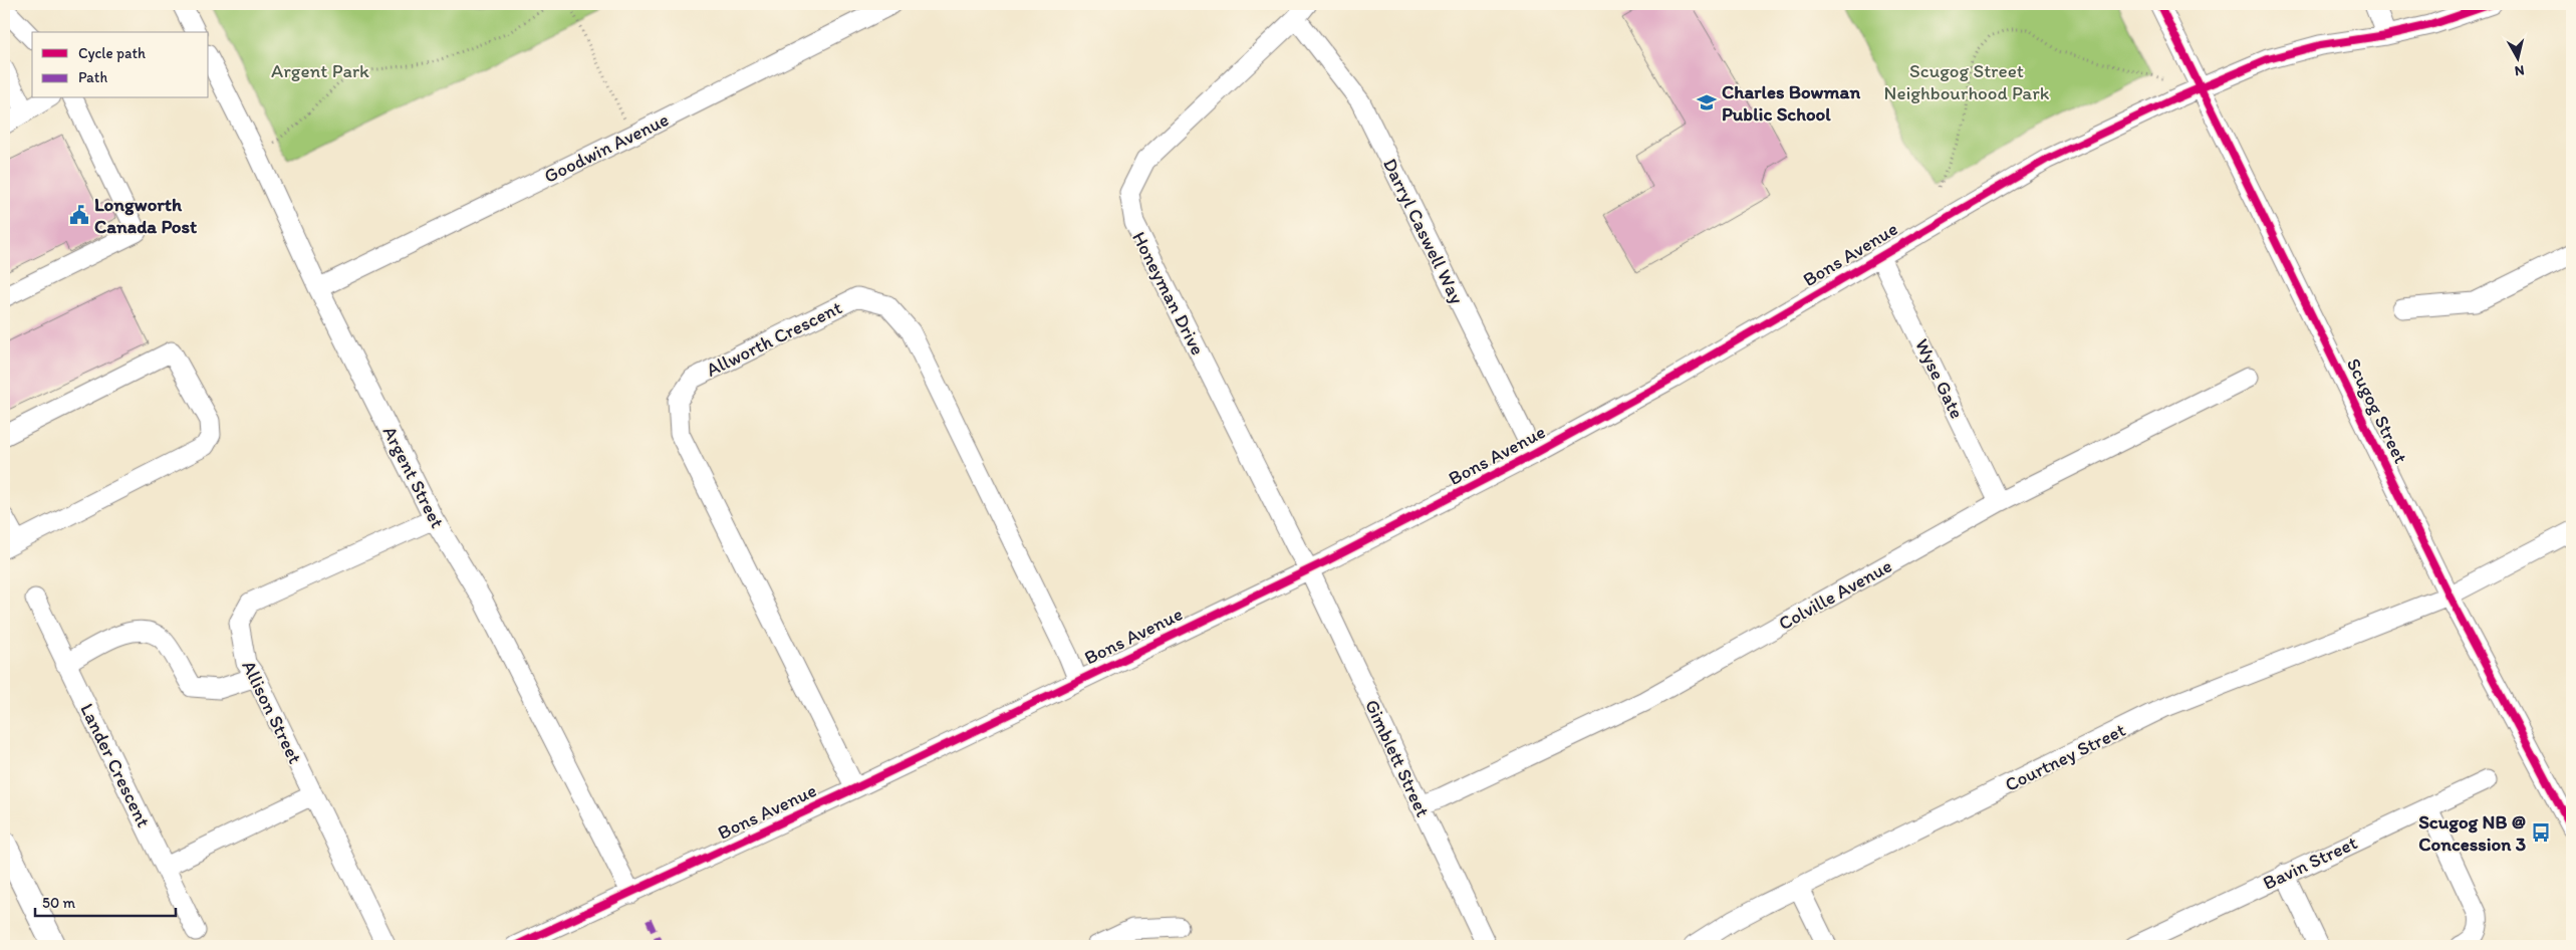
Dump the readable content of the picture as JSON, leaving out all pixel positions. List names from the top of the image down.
{
  "streets": {
    "street": [
      "Goodwin Avenue",
      "Darryl Caswell Way",
      "Bons Avenue",
      "Honeyman Drive",
      "Allworth Crescent",
      "Wyse Gate",
      "Scugog Street",
      "Argent Street",
      "Colville Avenue",
      "Allison Street",
      "Courtney Street",
      "Gimblett Street",
      "Lander Crescent",
      "Bavin Street"
    ]
  },
  "crossings": [
    ["Goodwin Avenue", "Argent Street"],
    ["Darryl Caswell Way", "Bons Avenue"],
    ["Darryl Caswell Way", "Honeyman Drive"],
    ["Bons Avenue", "Honeyman Drive"],
    ["Bons Avenue", "Allworth Crescent"],
    ["Bons Avenue", "Wyse Gate"],
    ["Bons Avenue", "Scugog Street"],
    ["Bons Avenue", "Argent Street"],
    ["Bons Avenue", "Gimblett Street"],
    ["Honeyman Drive", "Gimblett Street"],
    ["Wyse Gate", "Colville Avenue"],
    ["Scugog Street", "Courtney Street"],
    ["Argent Street", "Allison Street"],
    ["Colville Avenue", "Gimblett Street"]
  ],
  "parks": ["Argent Park", "Scugog Street Neighbourhood Park"],
  "places": {
    "school or university": ["Charles Bowman Public School"],
    "public building": ["Longworth Canada Post"],
    "bus stop": ["Scugog NB @ Concession 3"]
  },
  "legend": ["Cycle path", "Path"],
  "scale_bar": "50 m",
  "north": "bottom"
}
